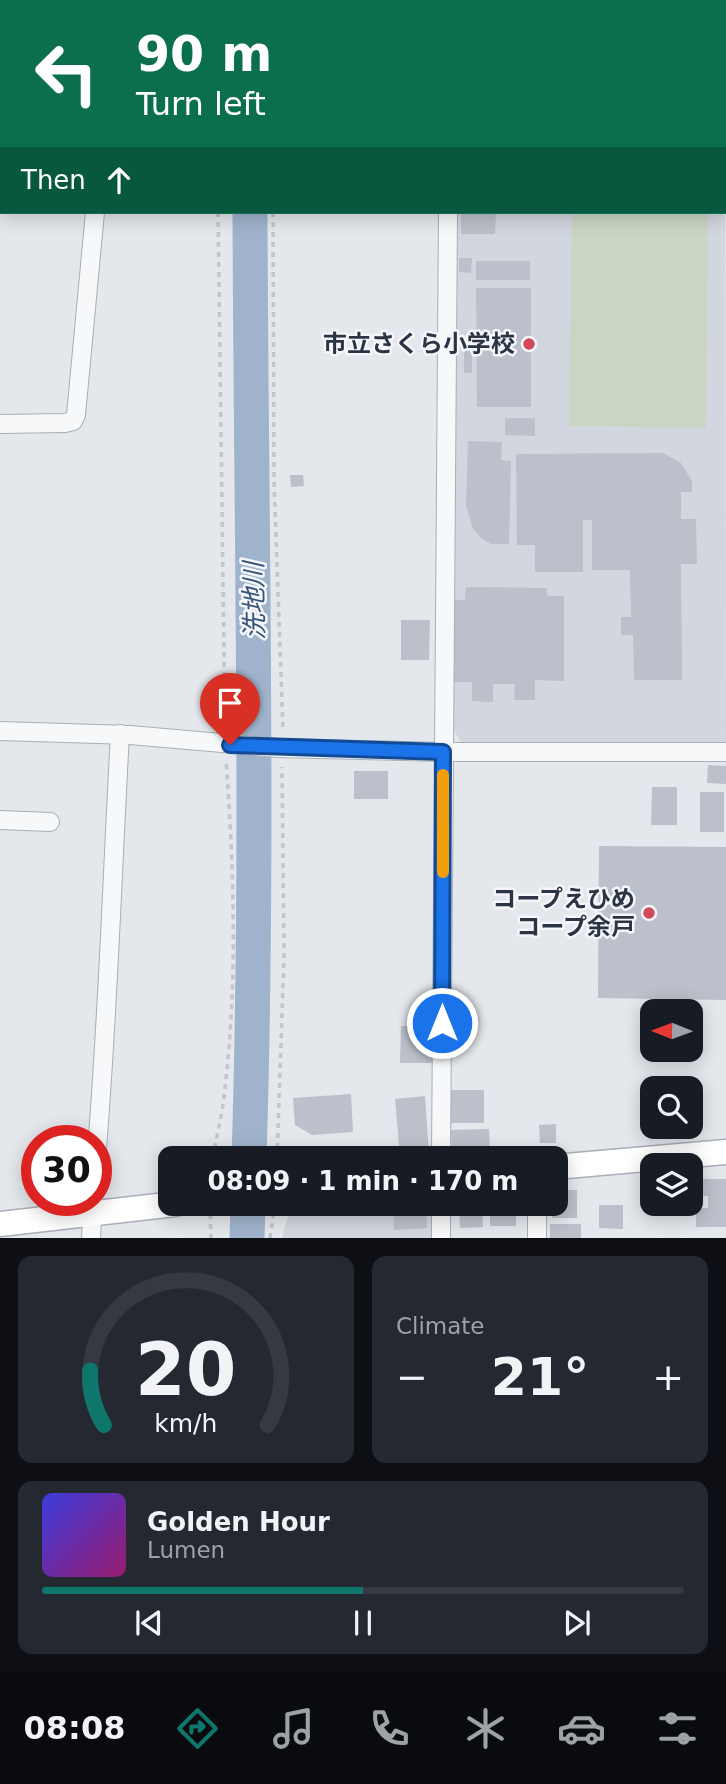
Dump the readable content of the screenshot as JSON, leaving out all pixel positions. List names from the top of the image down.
{
  "water": ["洗地川"],
  "places": ["市立さくら小学校", "コープえひめ コープ余戸"],
  "north": "left",
  "page": {
    "turn": ["90 m", "Turn left"],
    "then": "Then",
    "limit": "30",
    "trip": "08:09 · 1 min · 170 m",
    "tile": "Climate",
    "heat": ["−", "21°", "+"],
    "song": ["Golden Hour", "Lumen"],
    "tabs": "08:08",
    "gauge": ["20", "km/h"]
  }
}
